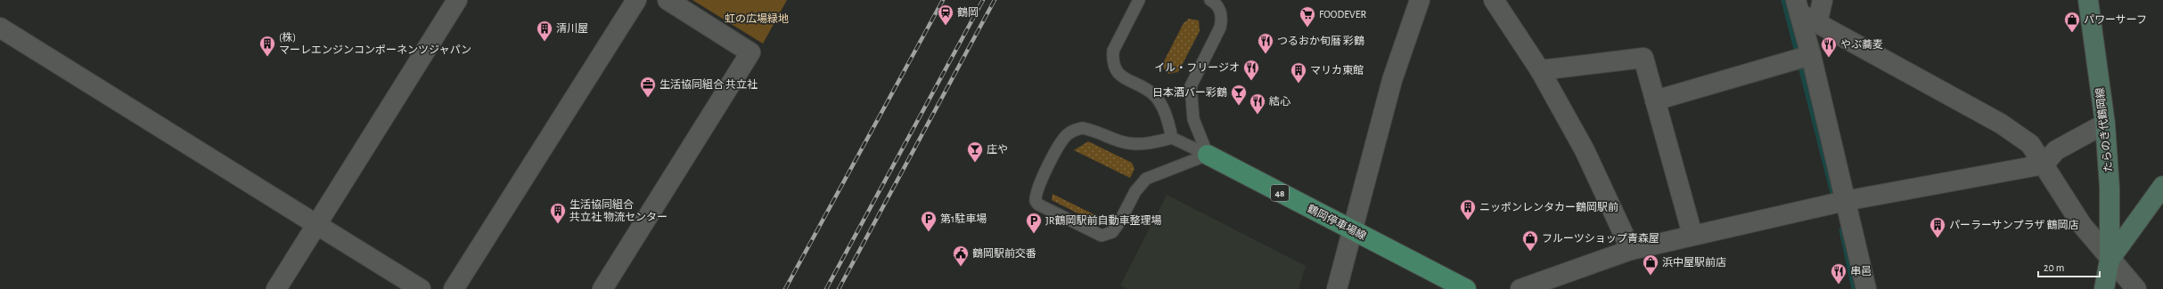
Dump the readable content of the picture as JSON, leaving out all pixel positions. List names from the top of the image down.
{
  "streets": {
    "main road": ["たらのき代鶴岡線", "48", "鶴岡停車場線"]
  },
  "parks": ["虹の広場緑地"],
  "places": {
    "station": ["鶴岡"],
    "supermarket": ["FOODEVER"],
    "shop": ["パワーサーフ", "フルーツショップ青森屋", "浜中屋駅前店"],
    "building": [
      "清川屋",
      "(株) マーレエンジンコンポーネンツジャパン",
      "マリカ東館",
      "ニッポンレンタカー鶴岡駅前",
      "生活協同組合 共立社 物流センター",
      "パーラーサンプラザ 鶴岡店"
    ],
    "restaurant": [
      "つるおか旬暦 彩鶴",
      "やぶ蕎麦",
      "イル・フリージオ",
      "結心",
      "串邑"
    ],
    "office": ["生活協同組合 共立社"],
    "bar": ["日本酒バー彩鶴", "庄や"],
    "parking": ["第1駐車場", "JR鶴岡駅前自動車整理場"],
    "public building": ["鶴岡駅前交番"]
  },
  "scale_bar": "20 m"
}
